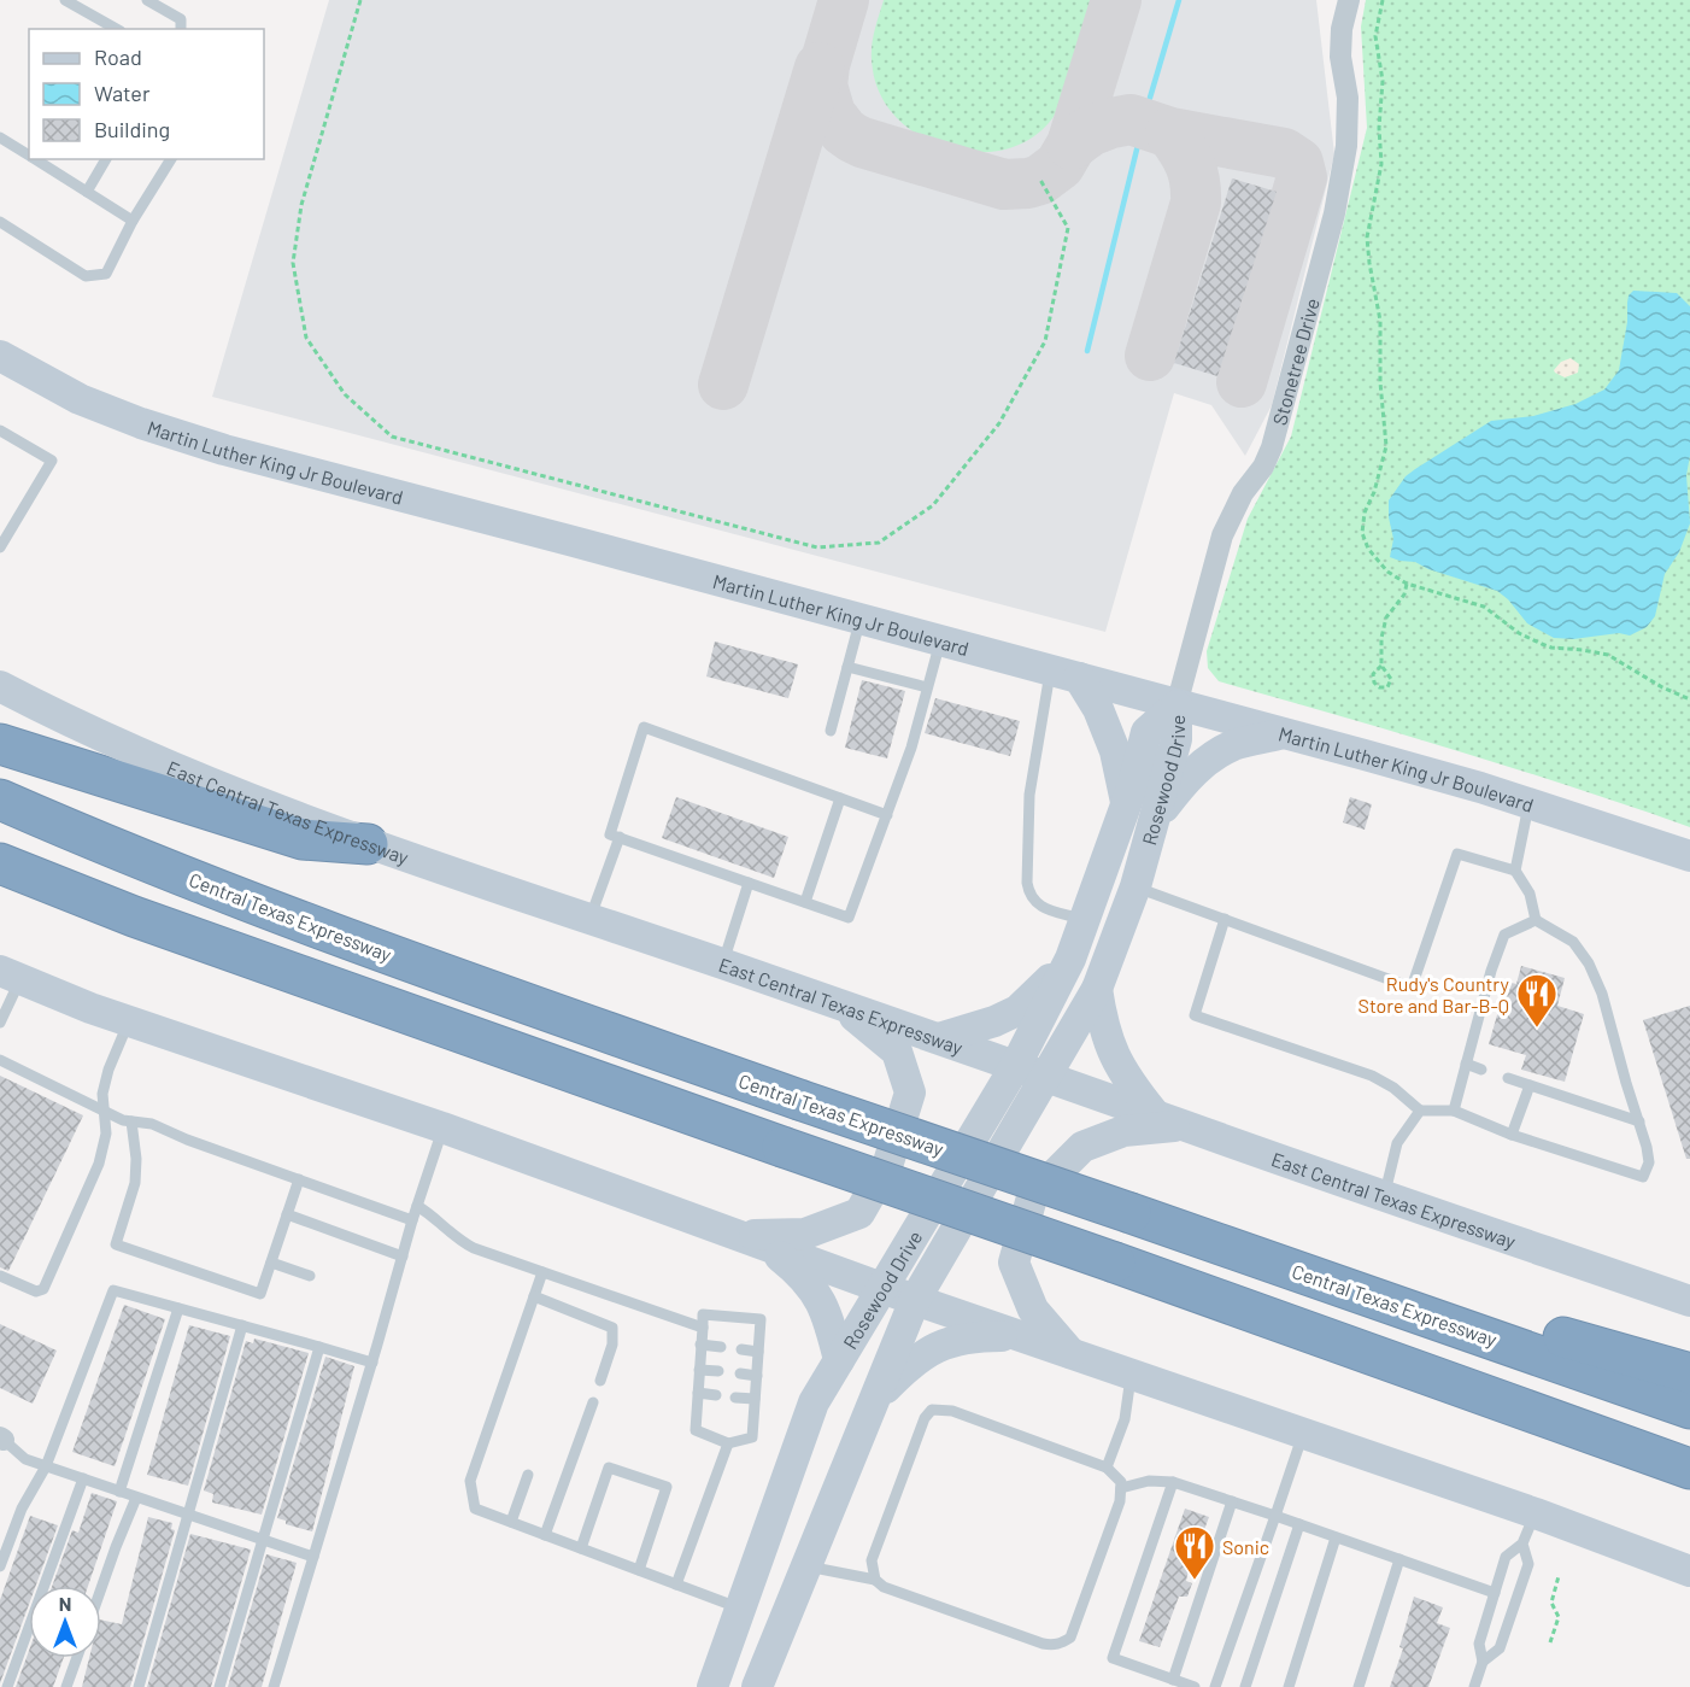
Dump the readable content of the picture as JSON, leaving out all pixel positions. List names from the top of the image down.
{
  "streets": {
    "highway": ["Central Texas Expressway"],
    "main road": ["Martin Luther King Jr Boulevard", "Rosewood Drive", "East Central Texas Expressway"],
    "street": ["Stonetree Drive"]
  },
  "crossings": [
    ["Stonetree Drive", "Martin Luther King Jr Boulevard"],
    ["Stonetree Drive", "Rosewood Drive"],
    ["Martin Luther King Jr Boulevard", "Rosewood Drive"],
    ["Rosewood Drive", "East Central Texas Expressway"]
  ],
  "places": {
    "restaurant": ["Rudy's Country Store and Bar-B-Q", "Sonic"]
  },
  "legend": ["Road", "Water", "Building"],
  "north": "top"
}
